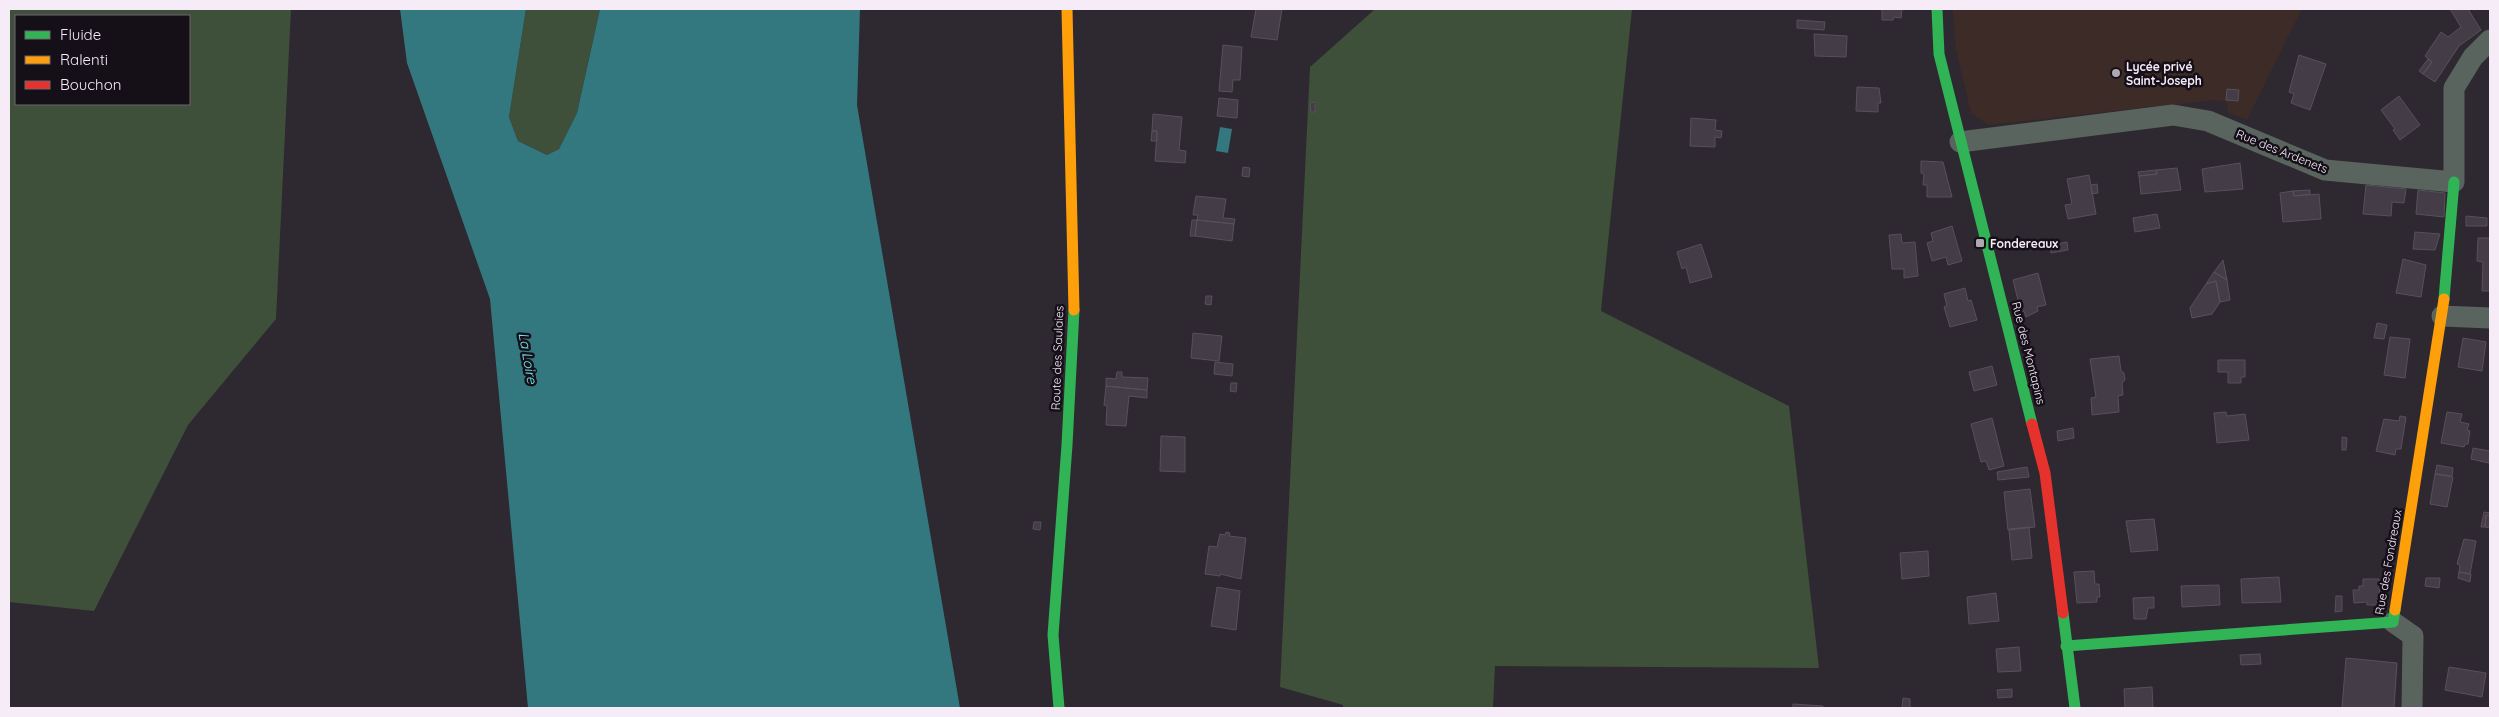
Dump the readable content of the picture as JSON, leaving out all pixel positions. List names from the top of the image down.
{
  "streets": {
    "street": [
      "Rue des Ardenets",
      "Rue des Montapins",
      "Route des Saulaies",
      "Rue des Fondreaux"
    ]
  },
  "crossings": [
    ["Rue des Ardenets", "Rue des Montapins"],
    ["Rue des Ardenets", "Rue des Fondreaux"],
    ["Rue des Montapins", "Rue des Fondreaux"]
  ],
  "water": ["La Loire"],
  "places": {
    "other": ["Lycée privé Saint-Joseph"],
    "transit": ["Fondereaux"]
  },
  "legend": ["Fluide", "Ralenti", "Bouchon"]
}
